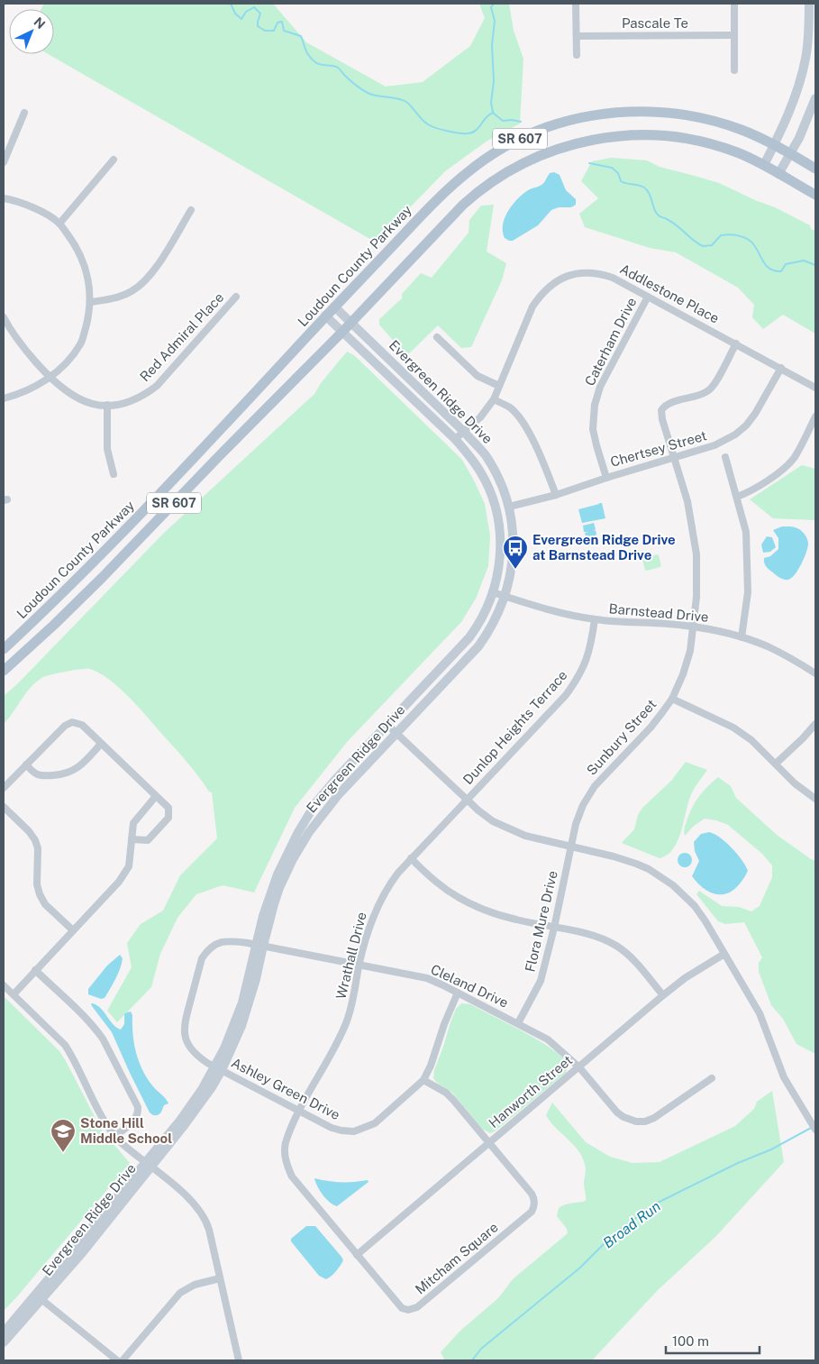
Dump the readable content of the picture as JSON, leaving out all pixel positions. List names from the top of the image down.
{
  "streets": {
    "main road": ["SR 607", "Loudoun County Parkway"],
    "street": [
      "Pascale Te",
      "Addlestone Place",
      "Red Admiral Place",
      "Caterham Drive",
      "Evergreen Ridge Drive",
      "Chertsey Street",
      "Barnstead Drive",
      "Dunlop Heights Terrace",
      "Sunbury Street",
      "Flora Mure Drive",
      "Wrathall Drive",
      "Cleland Drive",
      "Ashley Green Drive",
      "Hanworth Street",
      "Mitcham Square"
    ]
  },
  "crossings": [
    ["SR 607", "Evergreen Ridge Drive"],
    ["Loudoun County Parkway", "Evergreen Ridge Drive"],
    ["Addlestone Place", "Caterham Drive"],
    ["Addlestone Place", "Evergreen Ridge Drive"],
    ["Addlestone Place", "Chertsey Street"],
    ["Addlestone Place", "Sunbury Street"],
    ["Caterham Drive", "Chertsey Street"],
    ["Evergreen Ridge Drive", "Chertsey Street"],
    ["Evergreen Ridge Drive", "Barnstead Drive"],
    ["Evergreen Ridge Drive", "Cleland Drive"],
    ["Evergreen Ridge Drive", "Ashley Green Drive"],
    ["Chertsey Street", "Sunbury Street"],
    ["Barnstead Drive", "Dunlop Heights Terrace"],
    ["Barnstead Drive", "Sunbury Street"],
    ["Dunlop Heights Terrace", "Wrathall Drive"],
    ["Sunbury Street", "Flora Mure Drive"],
    ["Flora Mure Drive", "Cleland Drive"],
    ["Wrathall Drive", "Cleland Drive"],
    ["Wrathall Drive", "Ashley Green Drive"],
    ["Wrathall Drive", "Mitcham Square"],
    ["Cleland Drive", "Ashley Green Drive"],
    ["Cleland Drive", "Hanworth Street"],
    ["Ashley Green Drive", "Mitcham Square"],
    ["Hanworth Street", "Mitcham Square"]
  ],
  "water": ["Broad Run"],
  "places": {
    "bus stop": ["Evergreen Ridge Drive at Barnstead Drive"],
    "school or university": ["Stone Hill Middle School"]
  },
  "scale_bar": "100 m",
  "north": "top right"
}
